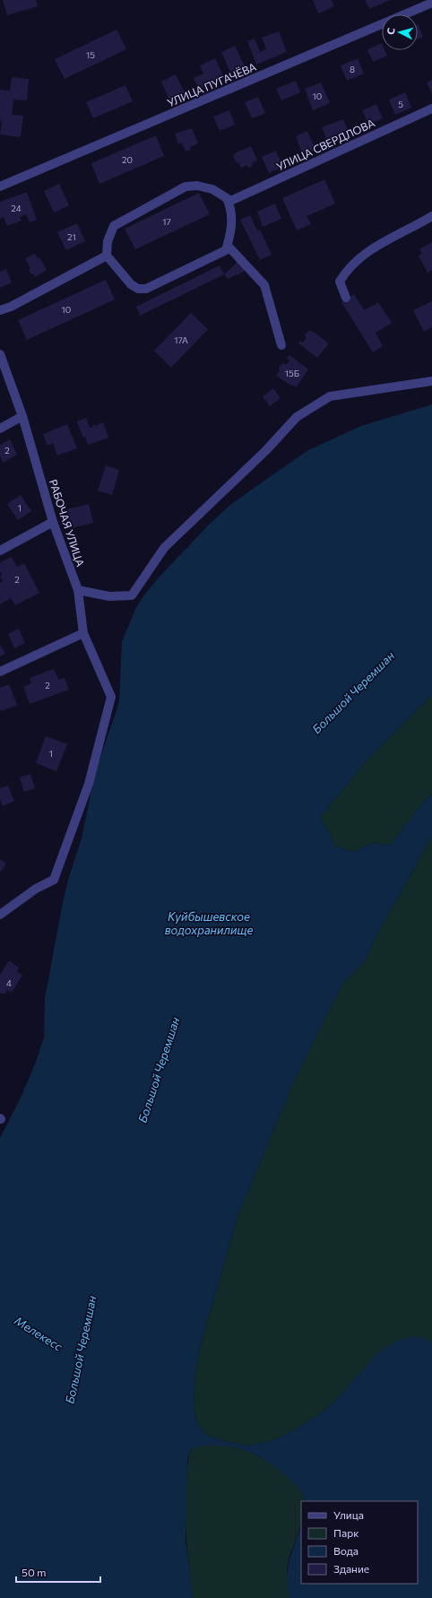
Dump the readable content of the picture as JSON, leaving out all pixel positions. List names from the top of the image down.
{
  "streets": {
    "street": ["УЛИЦА ПУГАЧЁВА", "УЛИЦА СВЕРДЛОВА", "РАБОЧАЯ УЛИЦА"]
  },
  "water": ["Большой Черемшан", "Куйбышевское водохранилище", "Мелекесс"],
  "house_numbers": [
    "15",
    "8",
    "10",
    "5",
    "20",
    "24",
    "17",
    "21",
    "10",
    "17А",
    "15Б",
    "2",
    "1",
    "2",
    "2",
    "1",
    "4"
  ],
  "legend": [
    "Улица",
    "Парк",
    "Вода",
    "Здание"
  ],
  "scale_bar": "50 m",
  "north": "left"
}
